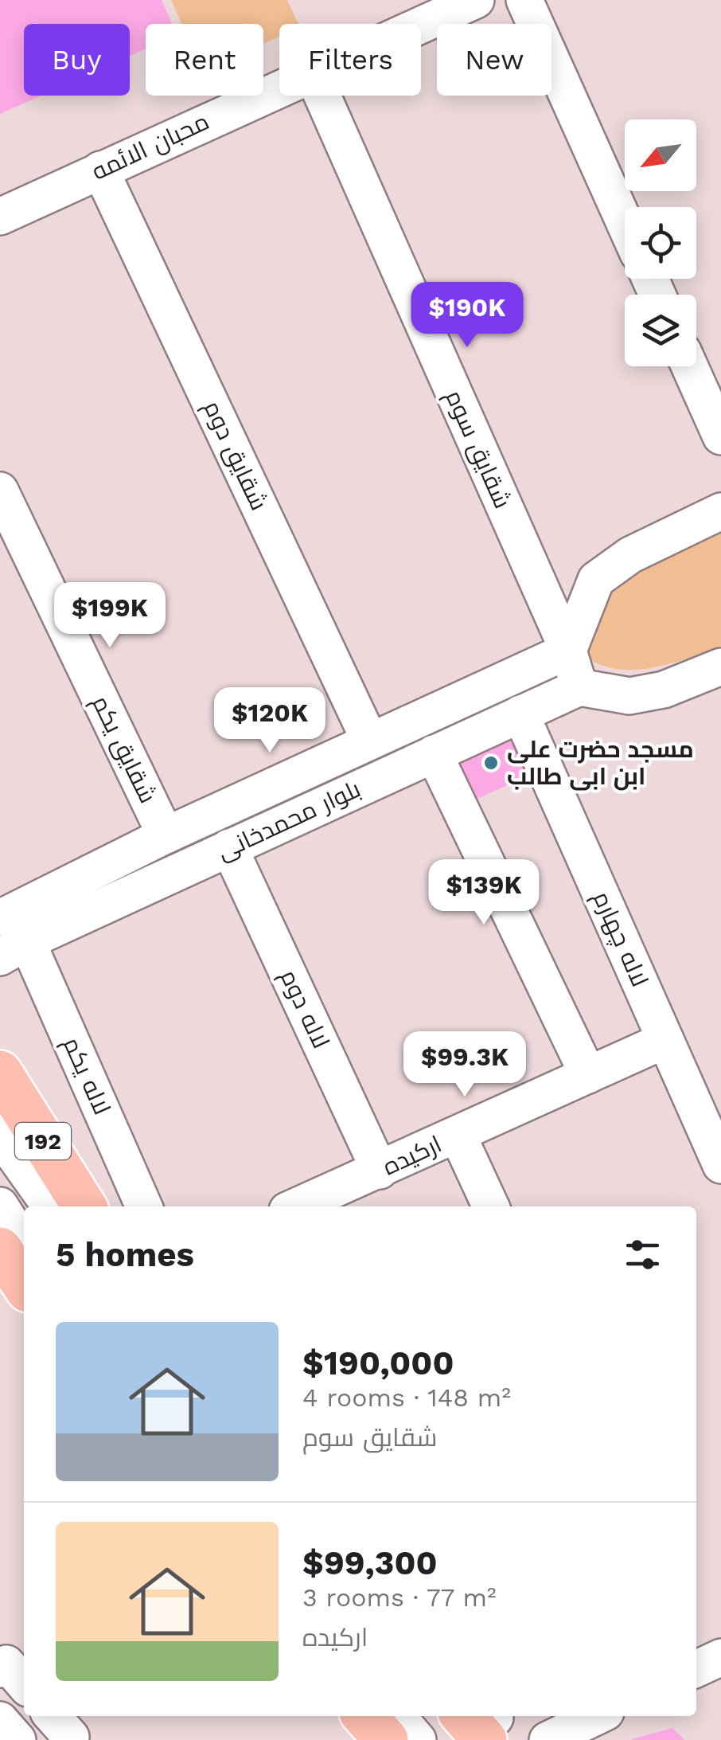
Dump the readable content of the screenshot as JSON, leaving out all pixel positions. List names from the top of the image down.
{
  "streets": {
    "main road": ["192"],
    "street": [
      "محبان الائمه",
      "شقایق سوم",
      "شقایق دوم",
      "شقایق یکم",
      "بلوار محمدخانی",
      "لاله چهارم",
      "لاله دوم",
      "لاله یکم",
      "ارکیده"
    ]
  },
  "crossings": [
    ["محبان الائمه", "شقایق دوم"],
    ["شقایق سوم", "بلوار محمدخانی"],
    ["شقایق دوم", "بلوار محمدخانی"],
    ["شقایق یکم", "بلوار محمدخانی"],
    ["بلوار محمدخانی", "لاله چهارم"],
    ["بلوار محمدخانی", "لاله دوم"],
    ["بلوار محمدخانی", "لاله یکم"],
    ["لاله چهارم", "ارکیده"],
    ["لاله دوم", "ارکیده"]
  ],
  "places": ["مسجد حضرت علی ابن ابی طالب"],
  "north": "bottom left",
  "page": {
    "chip": [
      "Buy",
      "Rent",
      "Filters",
      "New"
    ],
    "price": [
      "$190K",
      "$199K",
      "$120K",
      "$139K",
      "$99.3K"
    ],
    "heading": "5 homes",
    "list": [
      {
        "name": "$190,000",
        "note": "4 rooms · 148 m² · شقایق سوم"
      },
      {
        "name": "$99,300",
        "note": "3 rooms · 77 m² · ارکیده"
      }
    ]
  }
}
